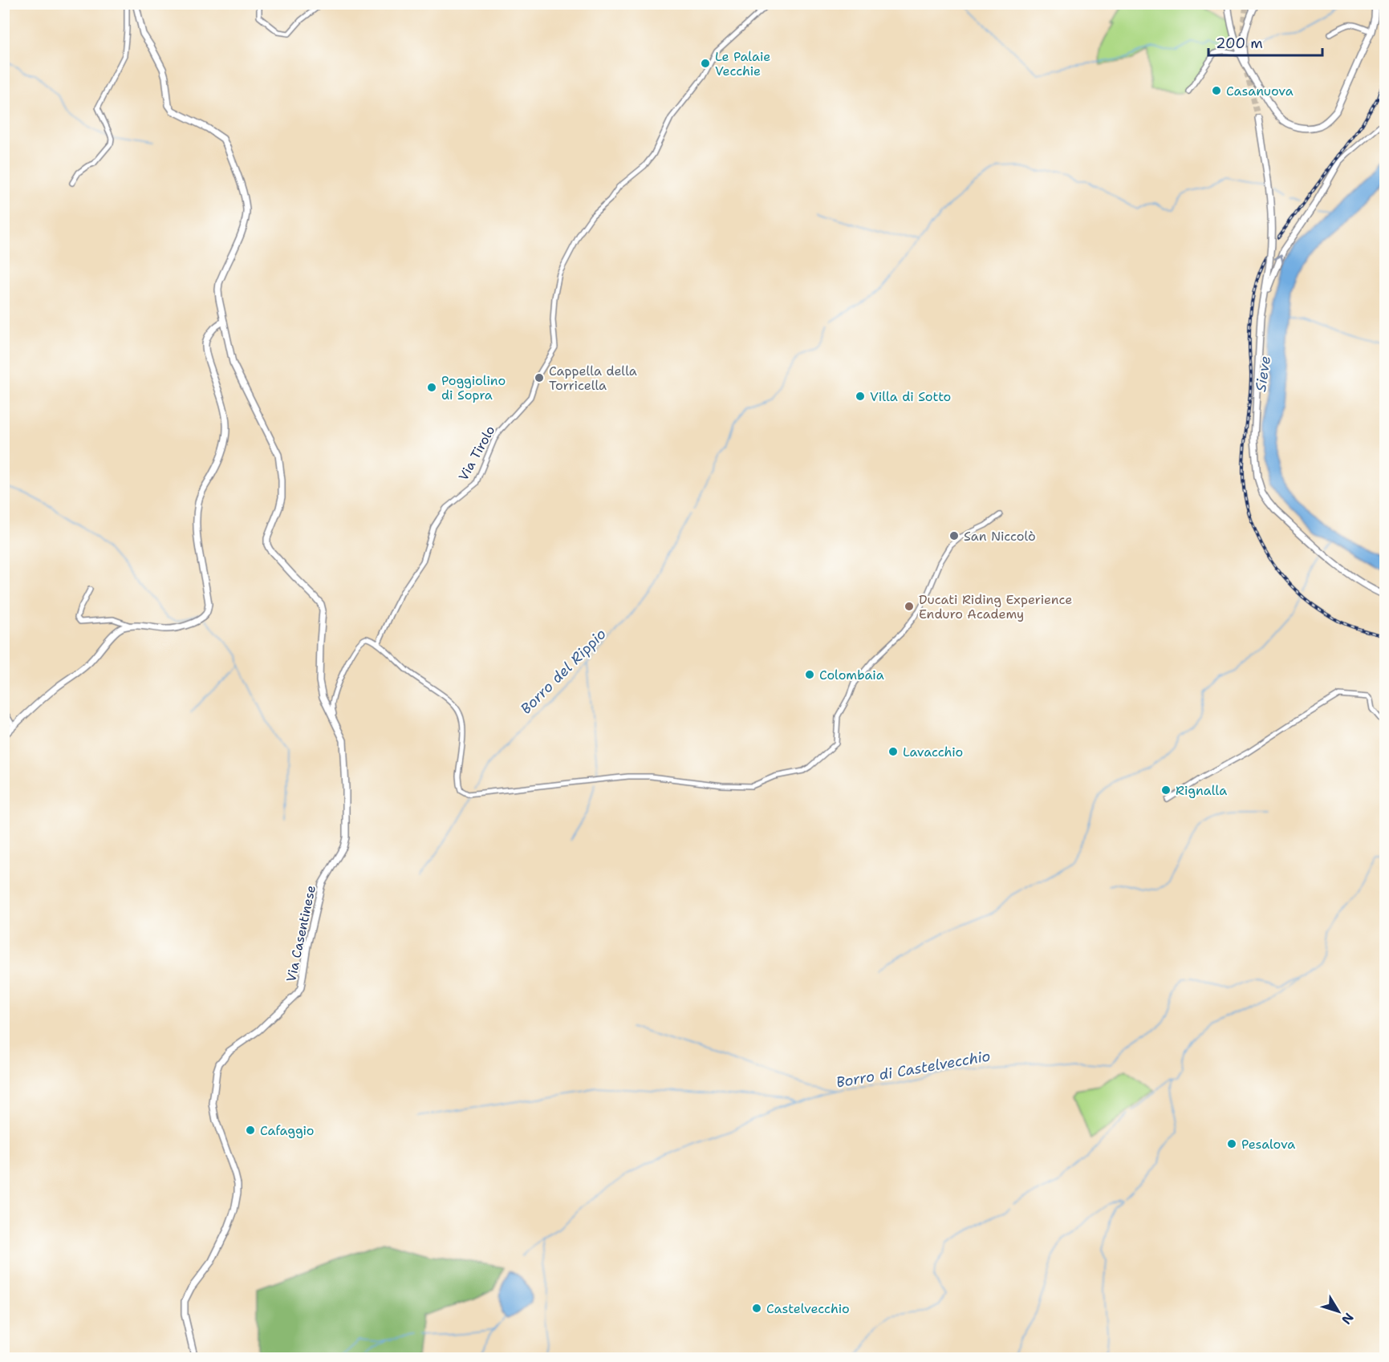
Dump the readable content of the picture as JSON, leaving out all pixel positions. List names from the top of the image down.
{
  "streets": {
    "main road": ["Via Casentinese"],
    "street": ["Via Tirolo"]
  },
  "water": ["Sieve", "Borro del Rippio", "Borro di Castelvecchio"],
  "places": [
    "Le Palaie Vecchie",
    "Casanuova",
    "Cappella della Torricella",
    "Poggiolino di Sopra",
    "Villa di Sotto",
    "San Niccolò",
    "Ducati Riding Experience Enduro Academy",
    "Colombaia",
    "Lavacchio",
    "Rignalla",
    "Cafaggio",
    "Pesalova",
    "Castelvecchio"
  ],
  "scale_bar": "200 m",
  "north": "bottom right"
}
